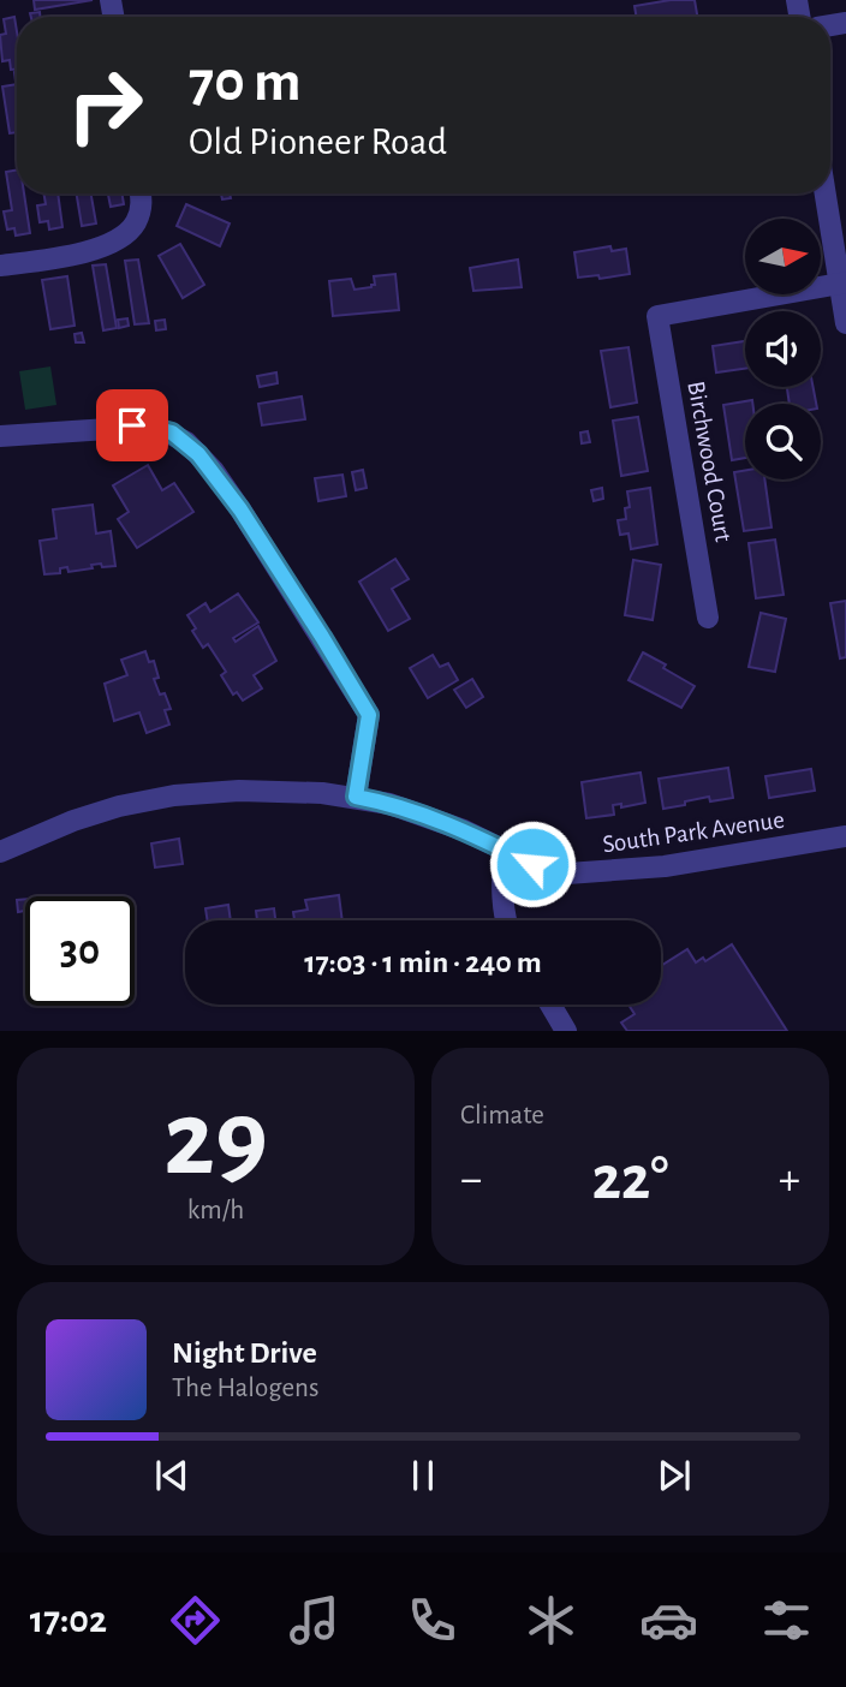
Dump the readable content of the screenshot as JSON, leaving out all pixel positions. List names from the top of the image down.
{
  "streets": {
    "street": ["Birchwood Court", "South Park Avenue"]
  },
  "north": "right",
  "page": {
    "turn": ["70 m", "Old Pioneer Road"],
    "limit": "30",
    "trip": "17:03 · 1 min · 240 m",
    "tile": [
      ["29", "km/h"],
      "Climate"
    ],
    "heat": ["−", "22°", "+"],
    "song": ["Night Drive", "The Halogens"],
    "tabs": "17:02"
  }
}
